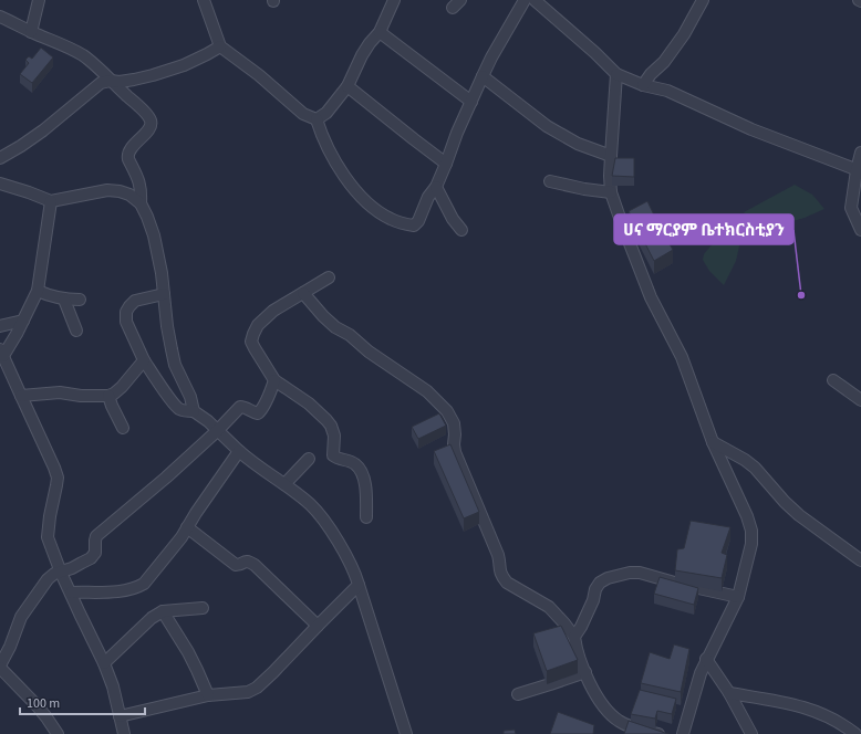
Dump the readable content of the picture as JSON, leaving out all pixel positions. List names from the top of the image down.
{
  "places": ["ሀና ማርያም ቤተክርስቲያን"],
  "scale_bar": "100 m"
}
